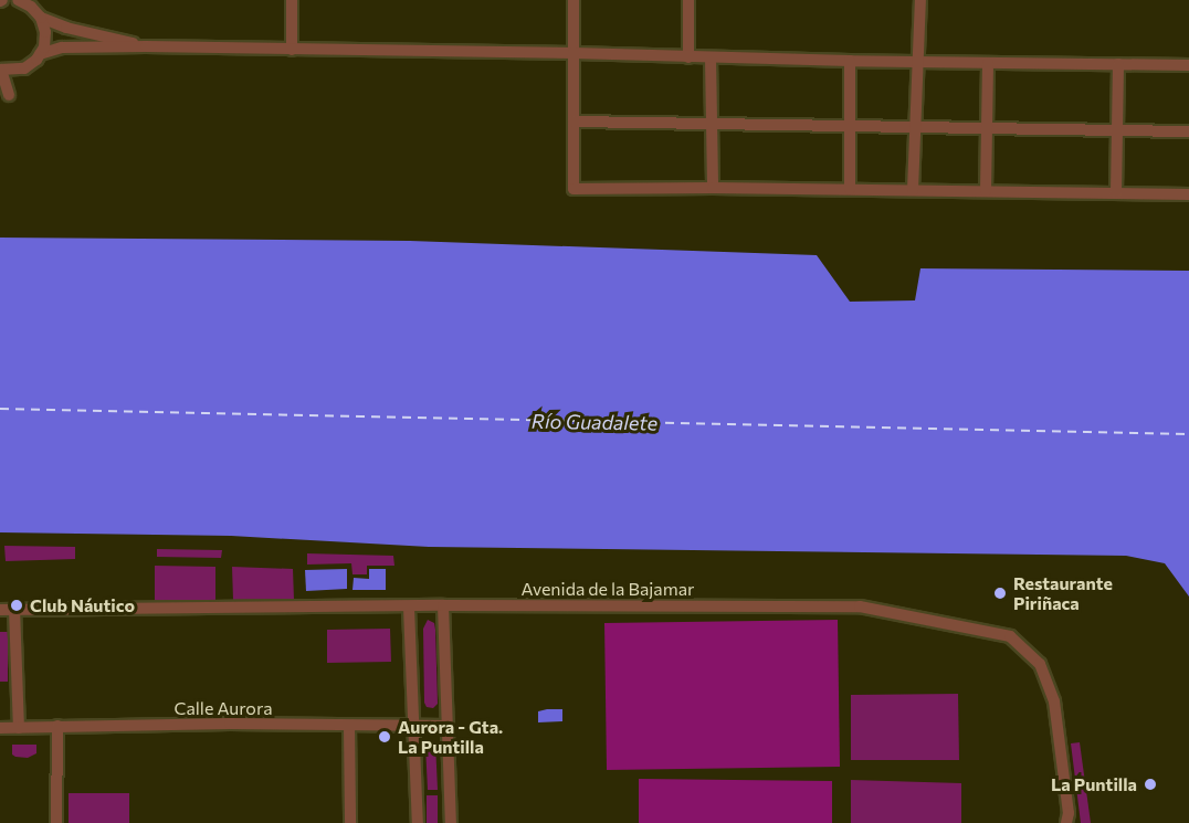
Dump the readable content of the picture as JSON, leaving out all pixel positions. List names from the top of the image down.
{
  "streets": {
    "street": ["Avenida de la Bajamar", "Calle Aurora"]
  },
  "water": ["Río Guadalete"],
  "places": [
    "Restaurante Piriñaca",
    "Club Náutico",
    "Aurora - Gta. La Puntilla",
    "La Puntilla"
  ]
}
